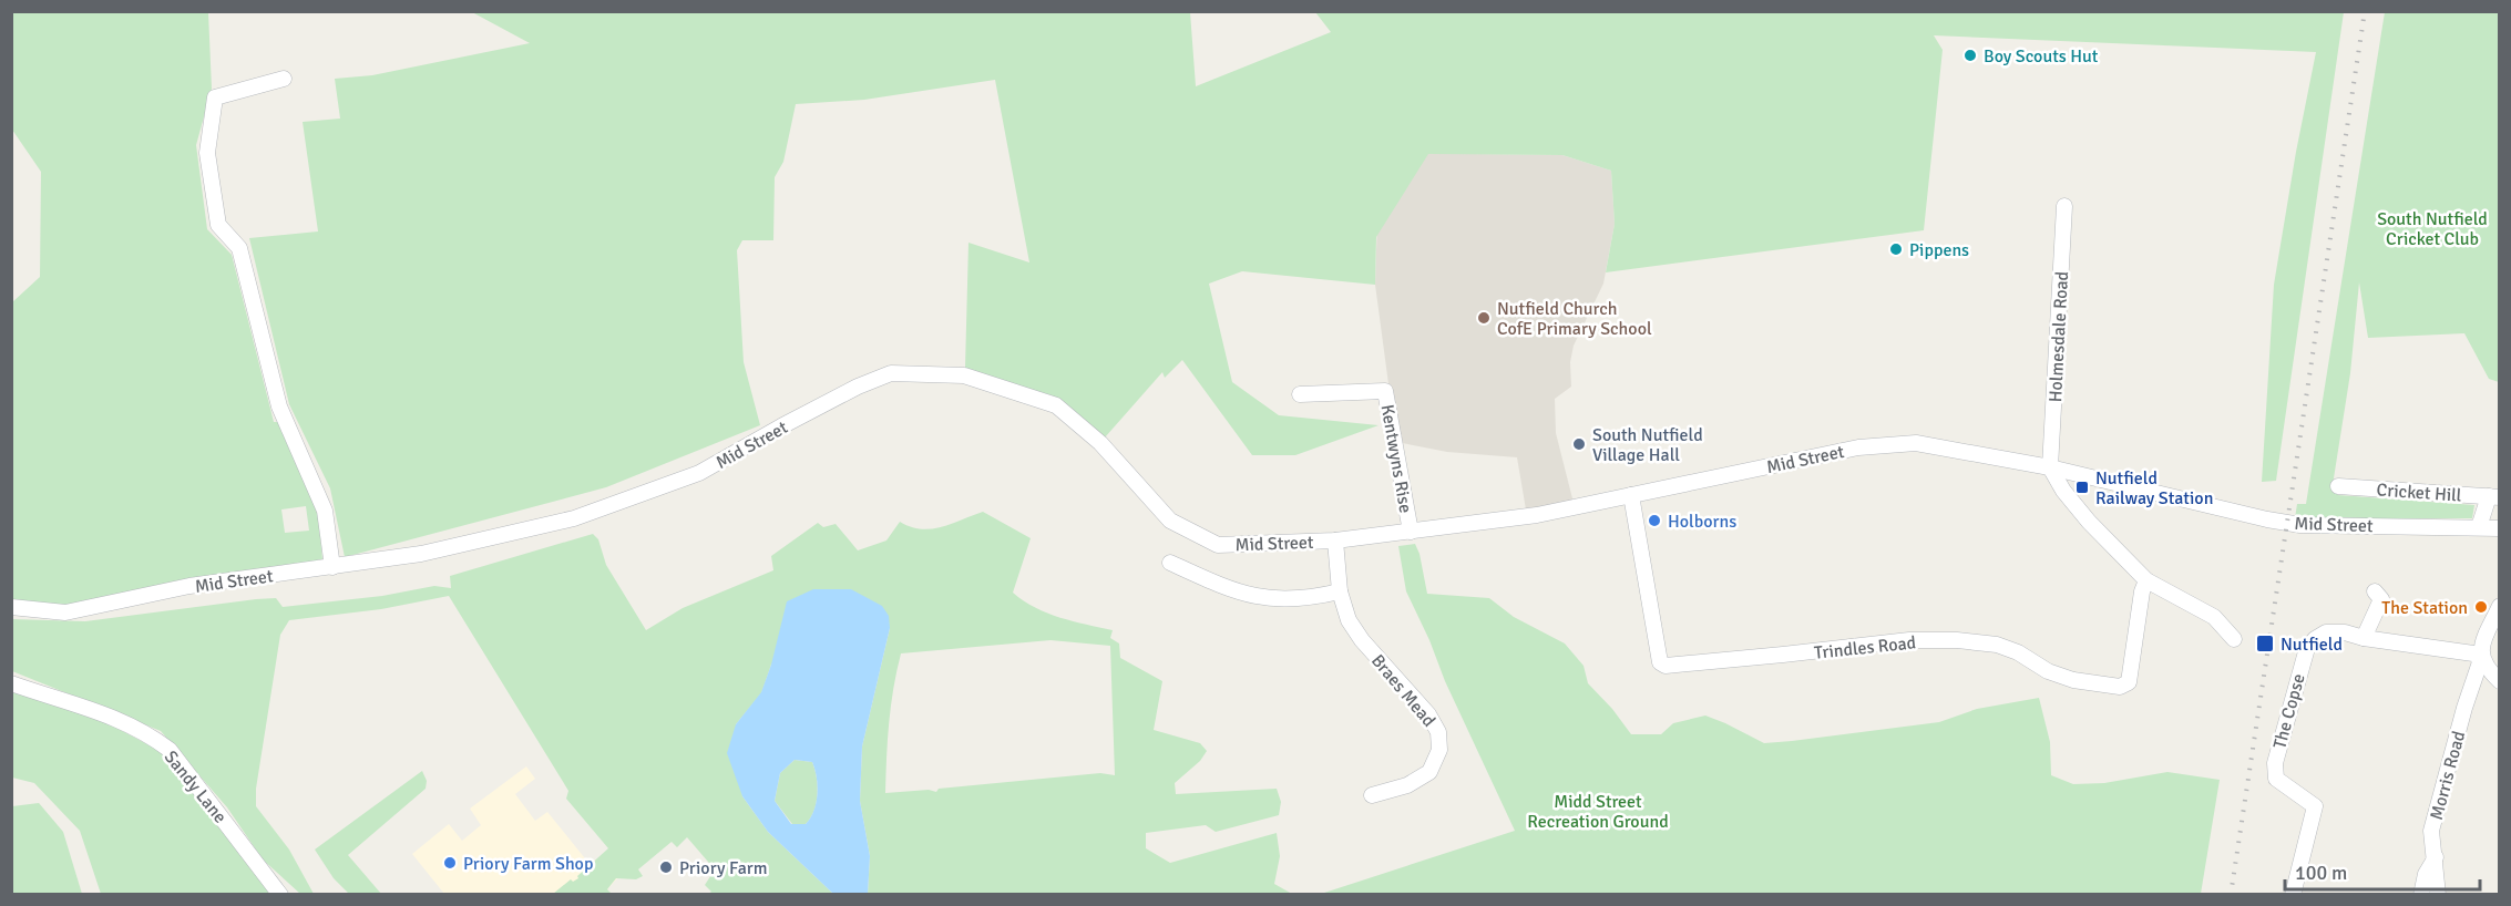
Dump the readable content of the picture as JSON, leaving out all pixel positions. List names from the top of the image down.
{
  "streets": {
    "street": [
      "Holmesdale Road",
      "Mid Street",
      "Kentwyns Rise",
      "Cricket Hill",
      "Trindles Road",
      "Braes Mead",
      "The Copse",
      "Morris Road",
      "Sandy Lane"
    ]
  },
  "crossings": [
    ["Holmesdale Road", "Mid Street"],
    ["Mid Street", "Kentwyns Rise"],
    ["Mid Street", "Trindles Road"],
    ["Mid Street", "Braes Mead"]
  ],
  "parks": ["South Nutfield Cricket Club", "Midd Street Recreation Ground"],
  "places": {
    "other": [
      "Boy Scouts Hut",
      "Pippens",
      "Nutfield Church CofE Primary School",
      "South Nutfield Village Hall",
      "Holborns",
      "The Station",
      "Priory Farm Shop",
      "Priory Farm"
    ],
    "transit": ["Nutfield Railway Station", "Nutfield"]
  },
  "scale_bar": "100 m"
}
